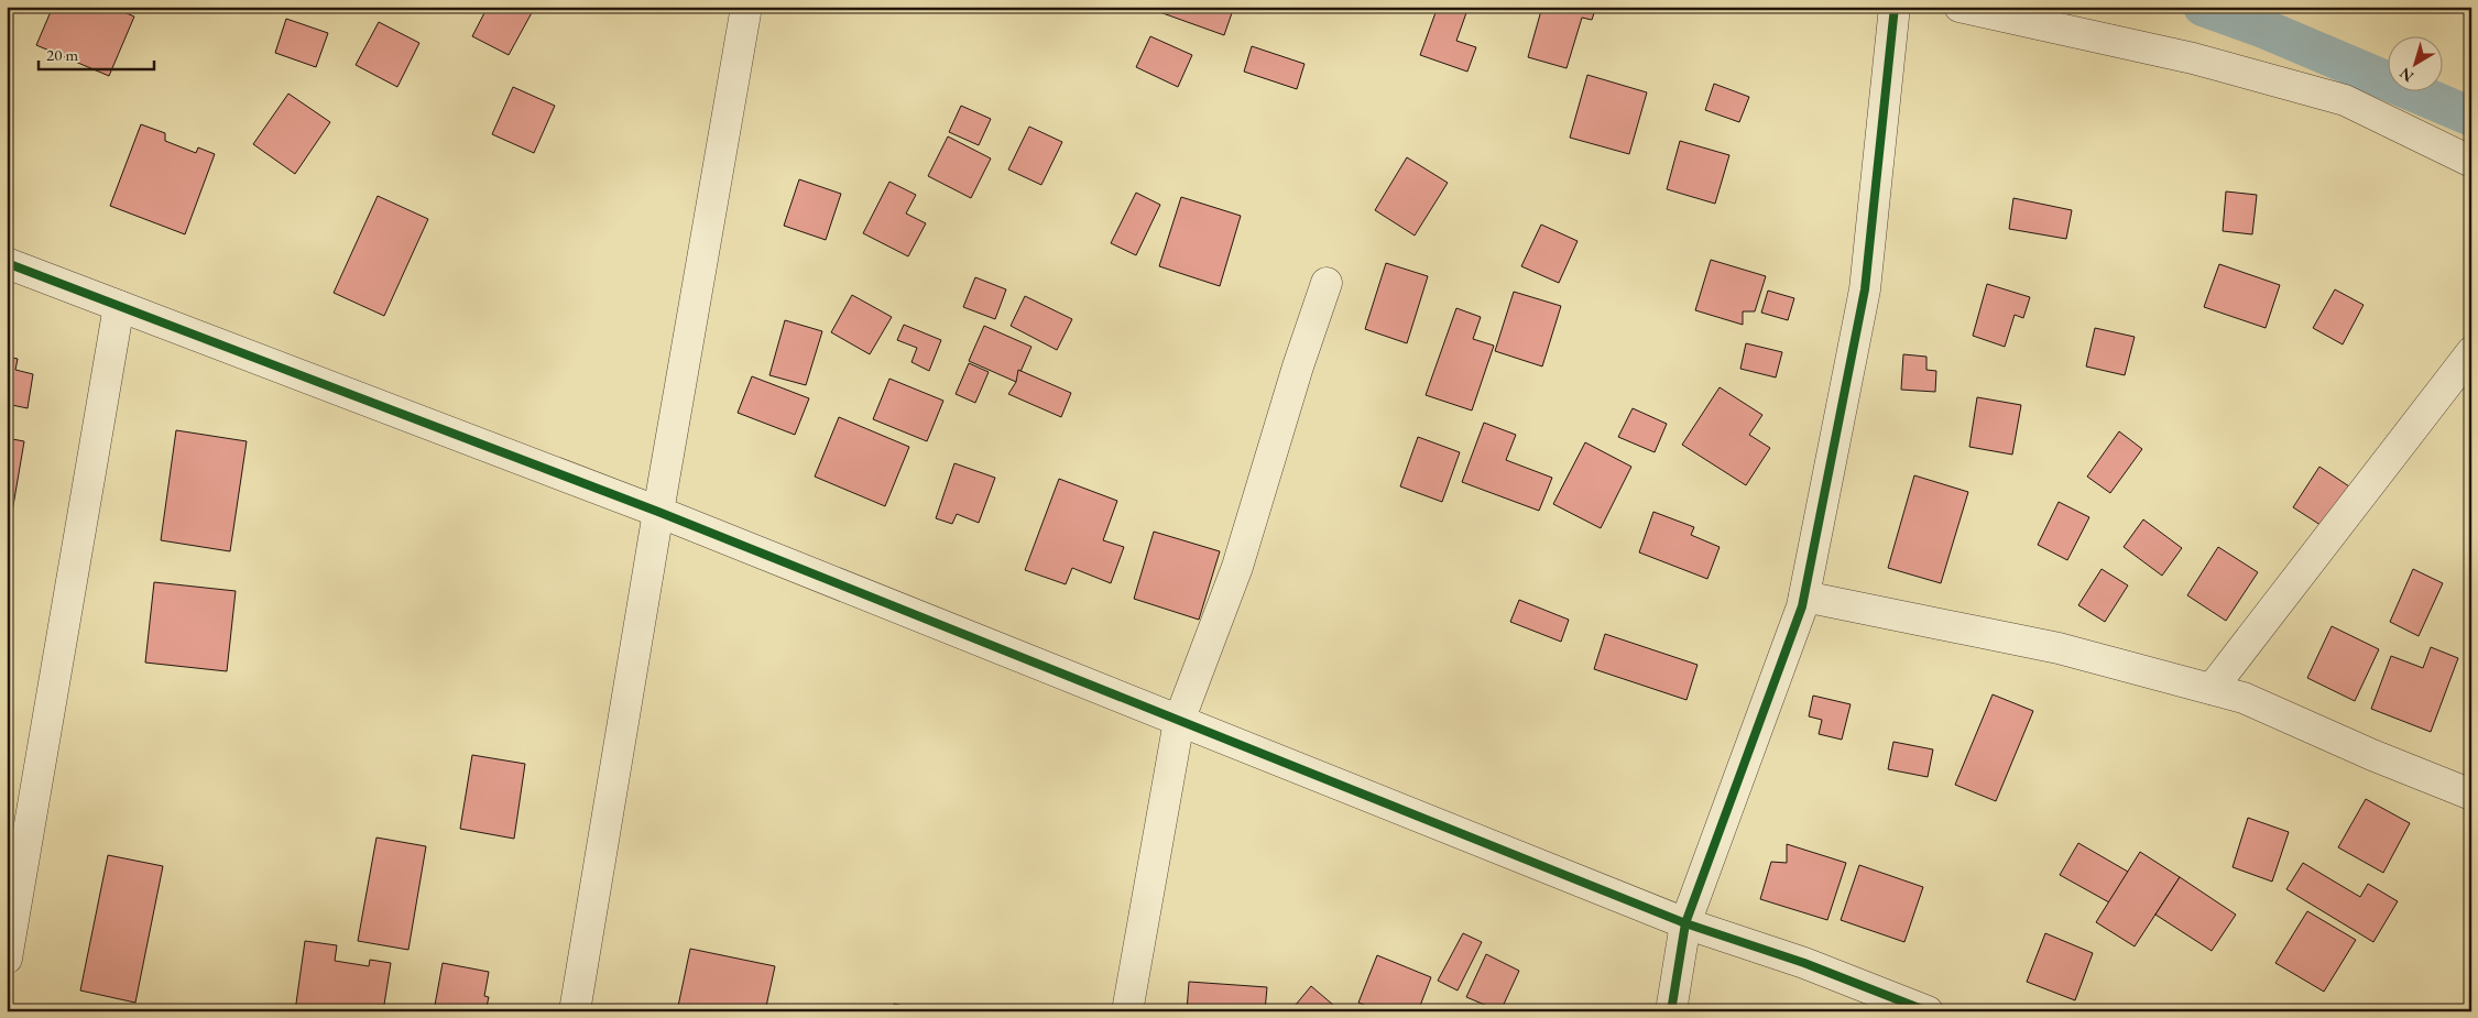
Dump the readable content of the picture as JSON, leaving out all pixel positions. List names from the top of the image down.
{
  "scale_bar": "20 m",
  "north": "bottom left"
}
